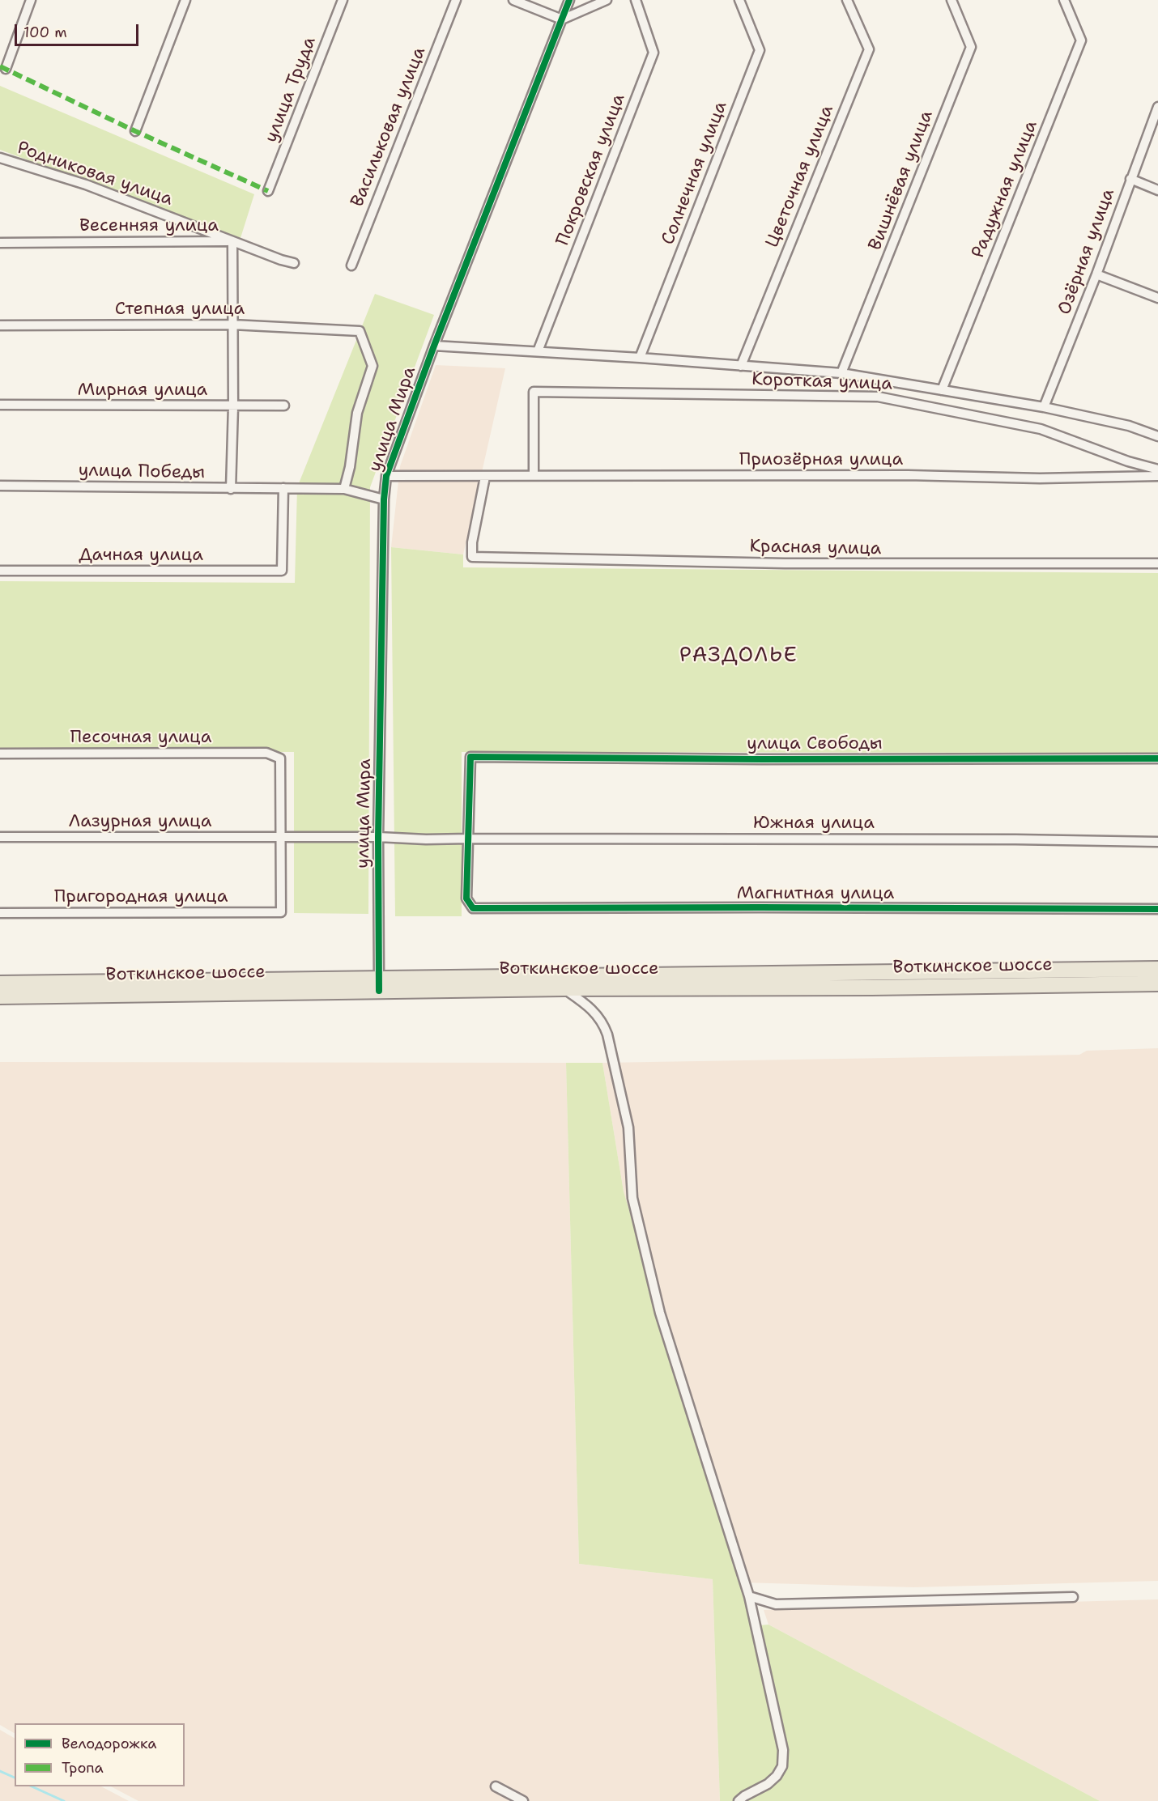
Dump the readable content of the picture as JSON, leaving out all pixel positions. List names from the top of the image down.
{
  "streets": {
    "main road": ["Воткинское шоссе"],
    "street": [
      "улица Труда",
      "Васильковая улица",
      "Покровская улица",
      "Солнечная улица",
      "Родниковая улица",
      "Цветочная улица",
      "Вишнёвая улица",
      "Радужная улица",
      "Весенняя улица",
      "Озёрная улица",
      "Степная улица",
      "Короткая улица",
      "Мирная улица",
      "улица Мира",
      "Приозёрная улица",
      "улица Победы",
      "Красная улица",
      "Дачная улица",
      "Песочная улица",
      "улица Свободы",
      "Лазурная улица",
      "Южная улица",
      "Магнитная улица",
      "Пригородная улица"
    ]
  },
  "crossings": [
    ["Родниковая улица", "Весенняя улица"],
    ["Степная улица", "улица Победы"],
    ["Короткая улица", "Приозёрная улица"],
    ["улица Мира", "Приозёрная улица"],
    ["улица Мира", "улица Победы"],
    ["улица Мира", "Лазурная улица"],
    ["улица Мира", "Южная улица"],
    ["улица Мира", "Воткинское шоссе"],
    ["Приозёрная улица", "Красная улица"],
    ["улица Победы", "Дачная улица"],
    ["Песочная улица", "Лазурная улица"],
    ["Песочная улица", "Пригородная улица"],
    ["улица Свободы", "Южная улица"],
    ["улица Свободы", "Магнитная улица"],
    ["Лазурная улица", "Южная улица"],
    ["Лазурная улица", "Пригородная улица"],
    ["Южная улица", "Магнитная улица"]
  ],
  "districts": ["РАЗДОЛЬЕ"],
  "legend": ["Велодорожка", "Тропа"],
  "scale_bar": "100 m"
}
